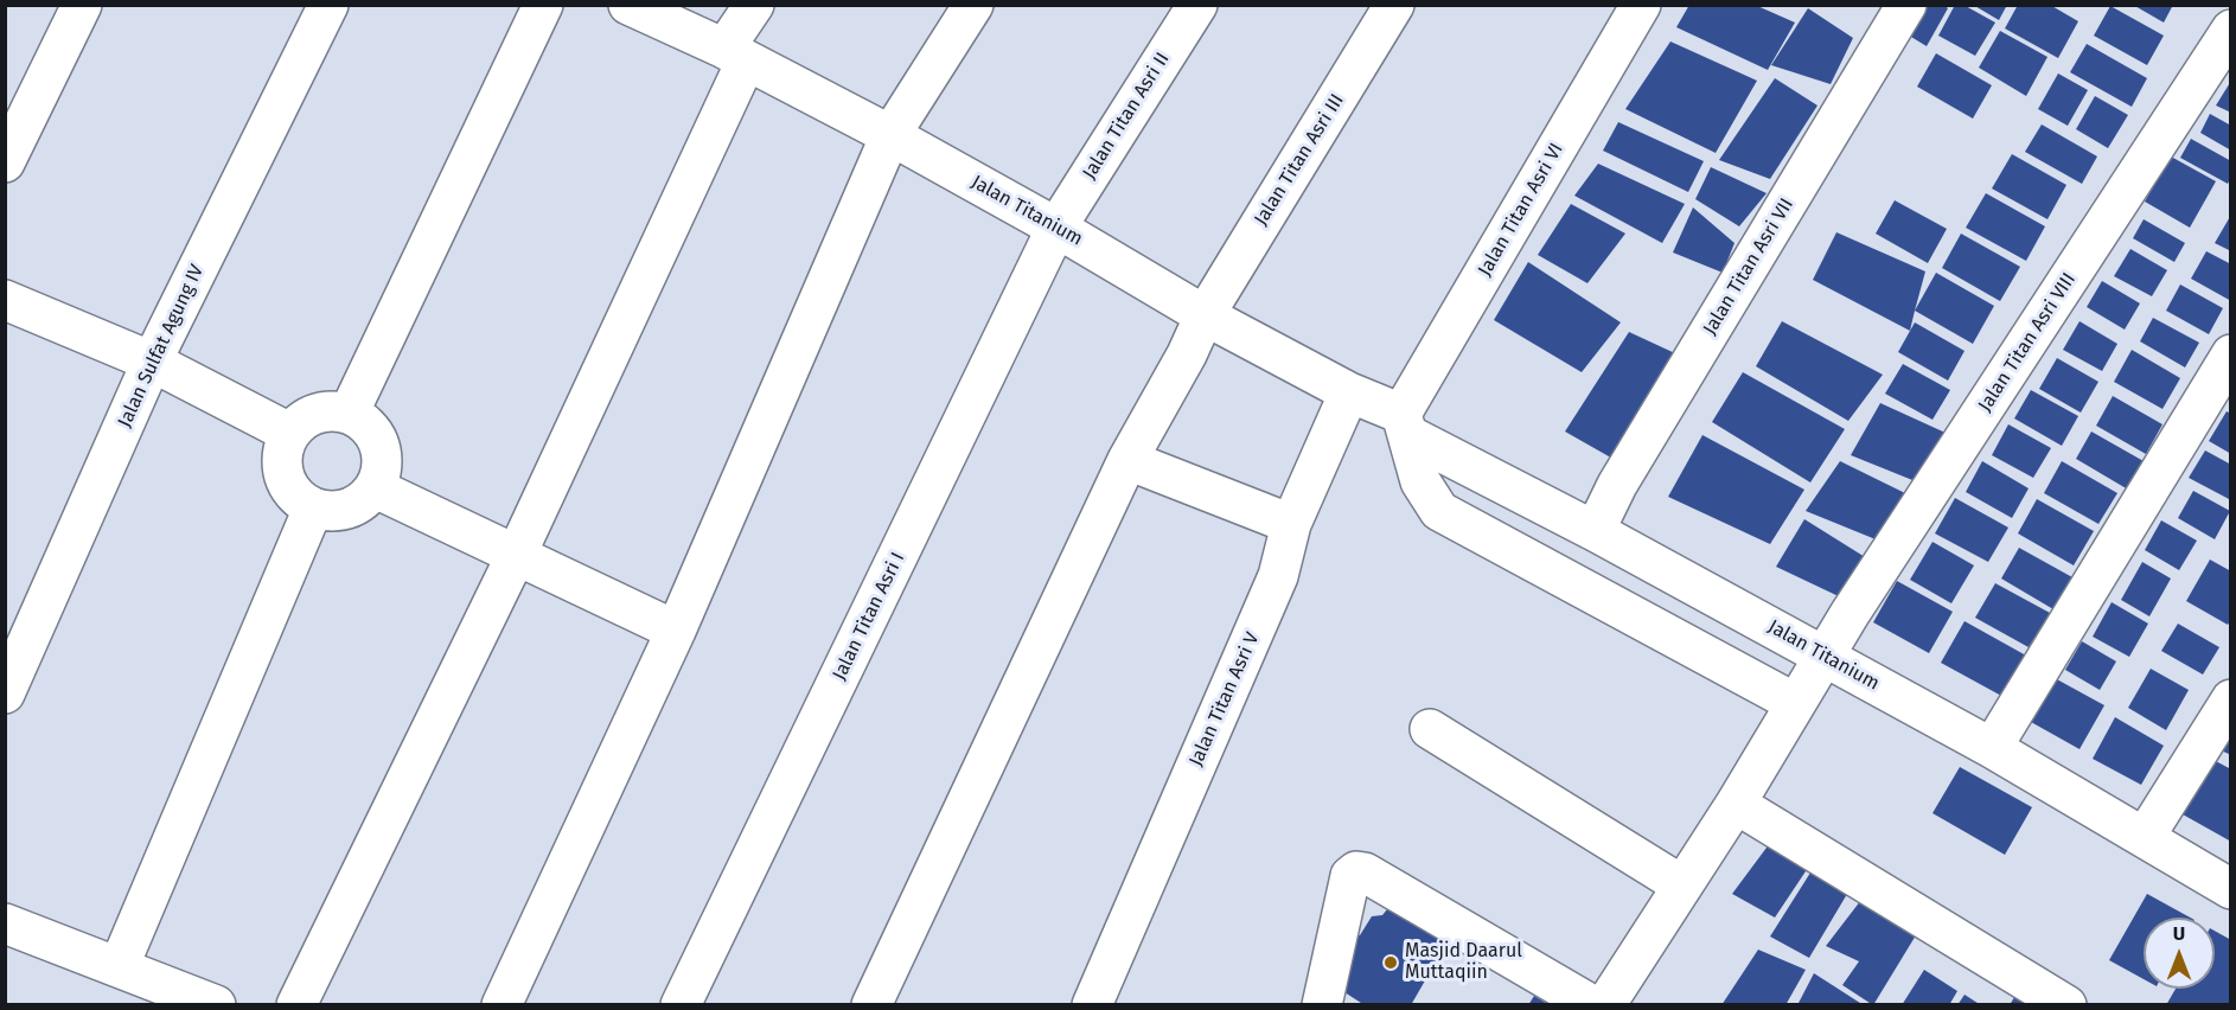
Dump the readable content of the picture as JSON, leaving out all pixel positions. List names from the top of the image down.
{
  "streets": {
    "street": [
      "Jalan Titan Asri II",
      "Jalan Titan Asri III",
      "Jalan Titan Asri VI",
      "Jalan Titanium",
      "Jalan Titan Asri VII",
      "Jalan Titan Asri VIII",
      "Jalan Sulfat Agung IV",
      "Jalan Titan Asri I",
      "Jalan Titan Asri V"
    ]
  },
  "crossings": [
    ["Jalan Titan Asri II", "Jalan Titanium"],
    ["Jalan Titan Asri II", "Jalan Titan Asri I"],
    ["Jalan Titan Asri III", "Jalan Titanium"],
    ["Jalan Titan Asri VI", "Jalan Titanium"],
    ["Jalan Titanium", "Jalan Titan Asri VII"],
    ["Jalan Titanium", "Jalan Titan Asri VIII"],
    ["Jalan Titanium", "Jalan Titan Asri I"],
    ["Jalan Titanium", "Jalan Titan Asri V"]
  ],
  "places": ["Masjid Daarul Muttaqiin"],
  "north": "top"
}
